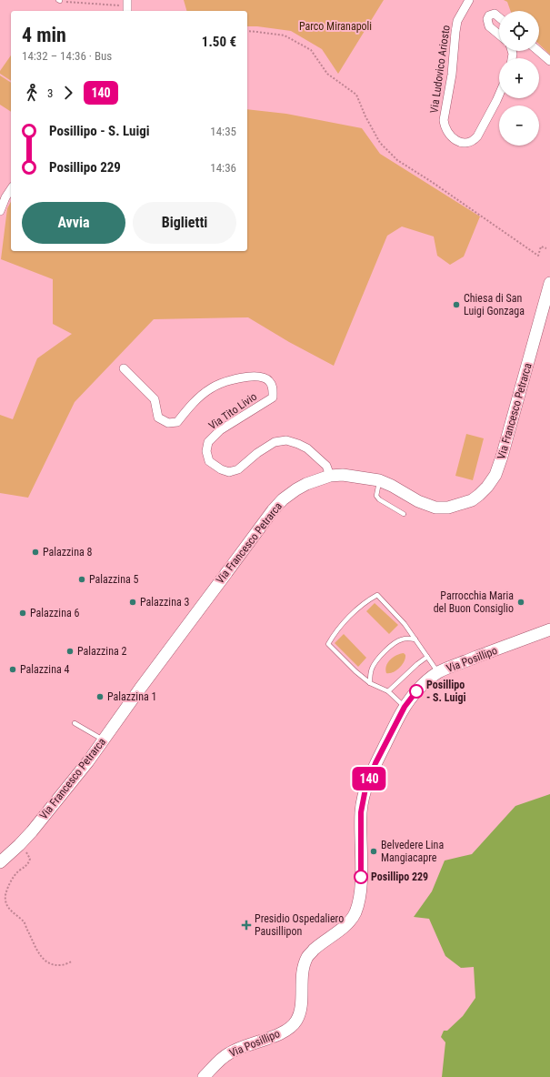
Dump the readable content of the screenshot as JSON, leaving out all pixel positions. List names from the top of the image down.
{
  "streets": {
    "street": [
      "Via Ludovico Ariosto",
      "Via Tito Livio",
      "Via Francesco Petrarca",
      "Via Posillipo"
    ]
  },
  "crossings": [
    ["Via Tito Livio", "Via Francesco Petrarca"]
  ],
  "parks": ["Parco Miranapoli"],
  "places": {
    "other": [
      "Chiesa di San Luigi Gonzaga",
      "Palazzina 8",
      "Palazzina 5",
      "Palazzina 3",
      "Parrocchia Maria del Buon Consiglio",
      "Palazzina 6",
      "Palazzina 2",
      "Palazzina 4",
      "Posillipo - S. Luigi",
      "Palazzina 1",
      "Belvedere Lina Mangiacapre",
      "Posillipo 229"
    ],
    "health": ["Presidio Ospedaliero Pausillipon"]
  },
  "lines": ["bus line 140"],
  "page": {
    "on_map": "140",
    "map_buttons": ["+", "−"],
    "heading": ["4 min", "14:32 – 14:36 · Bus", "1.50 €"],
    "legs": ["3", "140"],
    "list": [
      {
        "name": "Posillipo - S. Luigi",
        "value": "14:35"
      },
      {
        "name": "Posillipo 229",
        "value": "14:36"
      }
    ],
    "buttons": ["Avvia", "Biglietti"]
  }
}
